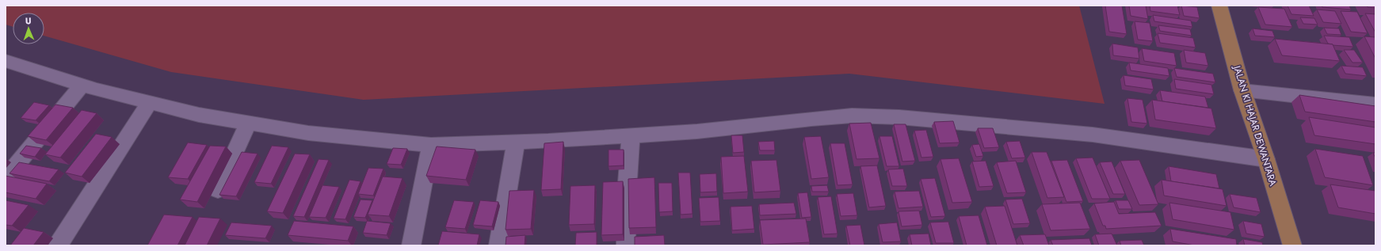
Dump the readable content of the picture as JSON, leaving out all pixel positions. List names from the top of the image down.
{
  "streets": {
    "main road": ["JALAN KI HAJAR DEWANTARA"]
  },
  "north": "top"
}
